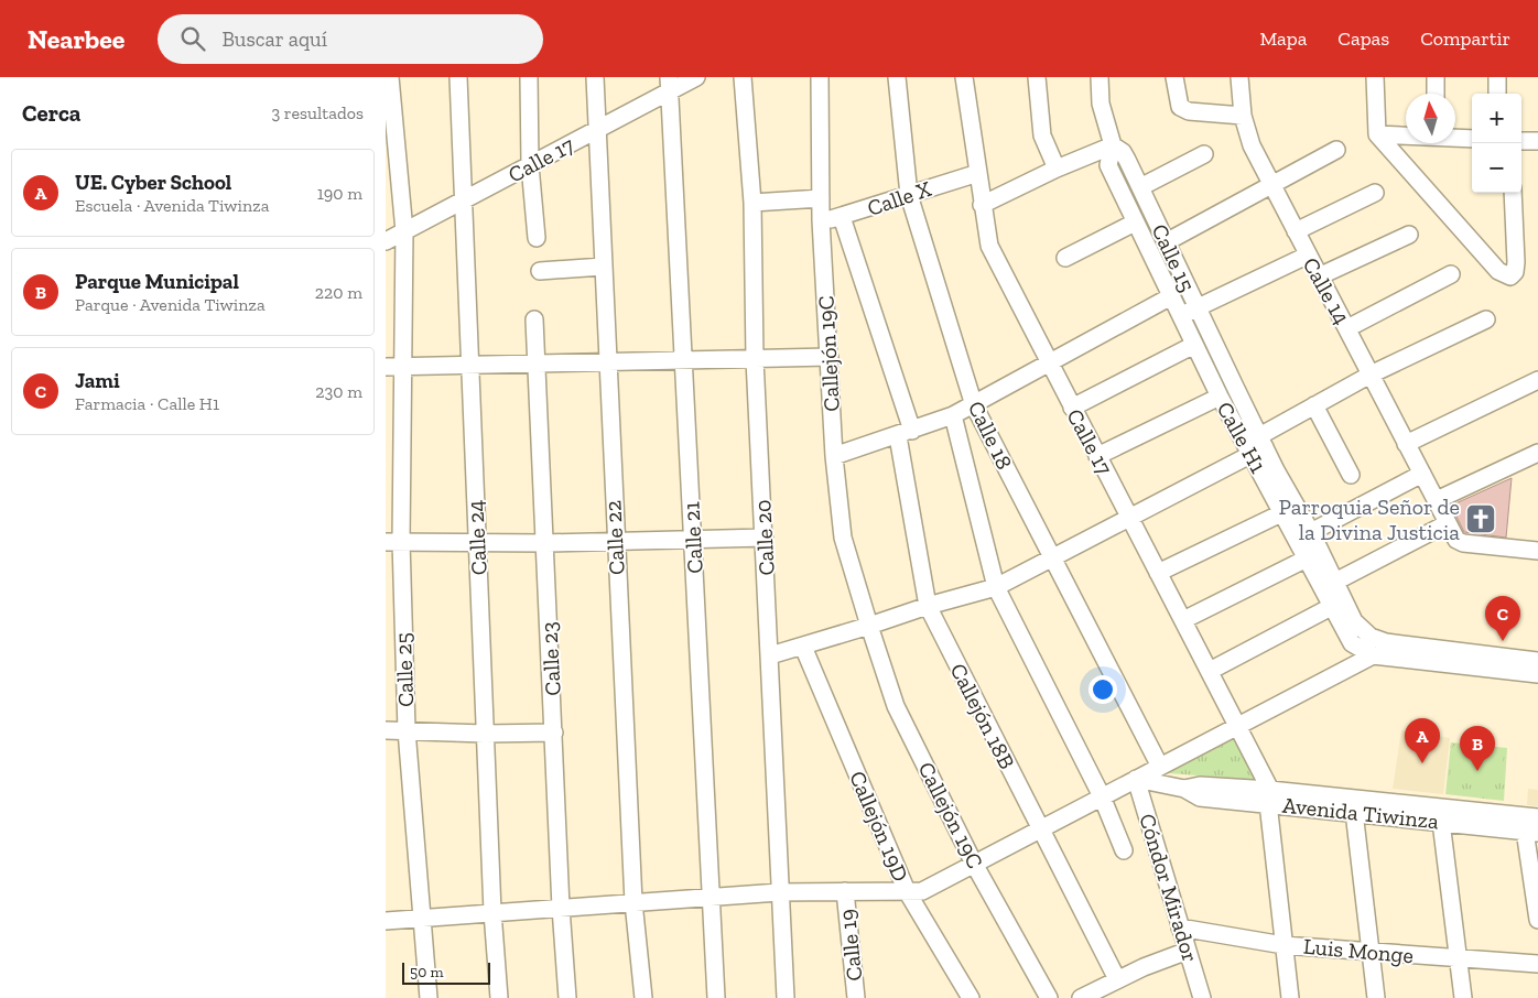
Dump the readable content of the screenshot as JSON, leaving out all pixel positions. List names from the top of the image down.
{
  "streets": {
    "street": [
      "Calle 17",
      "Calle X",
      "Calle 15",
      "Calle 14",
      "Callejón 19C",
      "Calle 18",
      "Calle H1",
      "Calle 24",
      "Calle 22",
      "Calle 21",
      "Calle 20",
      "Calle 23",
      "Calle 25",
      "Callejón 18B",
      "Avenida Tiwinza",
      "Callejón 19D",
      "Cóndor Mirador",
      "Calle 19",
      "Luis Monge"
    ]
  },
  "crossings": [
    ["Calle 17", "Calle X"],
    ["Calle 17", "Calle 24"],
    ["Calle 17", "Calle 22"],
    ["Calle 17", "Calle 21"],
    ["Calle 17", "Calle 25"],
    ["Calle 17", "Avenida Tiwinza"],
    ["Calle 17", "Luis Monge"],
    ["Calle X", "Callejón 19C"],
    ["Calle X", "Calle 18"],
    ["Calle X", "Callejón 18B"],
    ["Calle 15", "Calle H1"],
    ["Avenida Tiwinza", "Cóndor Mirador"],
    ["Cóndor Mirador", "Luis Monge"]
  ],
  "places": {
    "church": ["Parroquia Señor de la Divina Justicia"]
  },
  "scale_bar": "50 m",
  "north": "top",
  "page": {
    "header": "Nearbee",
    "search": "Buscar aquí",
    "nav": ["Mapa", "Capas", "Compartir"],
    "heading": ["Cerca", "3 resultados"],
    "map_buttons": ["+", "−"],
    "list": [
      {
        "mark": "A",
        "name": "UE. Cyber School",
        "note": "Escuela · Avenida Tiwinza",
        "value": "190 m"
      },
      {
        "mark": "B",
        "name": "Parque Municipal",
        "note": "Parque · Avenida Tiwinza",
        "value": "220 m"
      },
      {
        "mark": "C",
        "name": "Jami",
        "note": "Farmacia · Calle H1",
        "value": "230 m"
      }
    ],
    "pins": ["C", "A", "B"],
    "scale": "50 m"
  }
}
